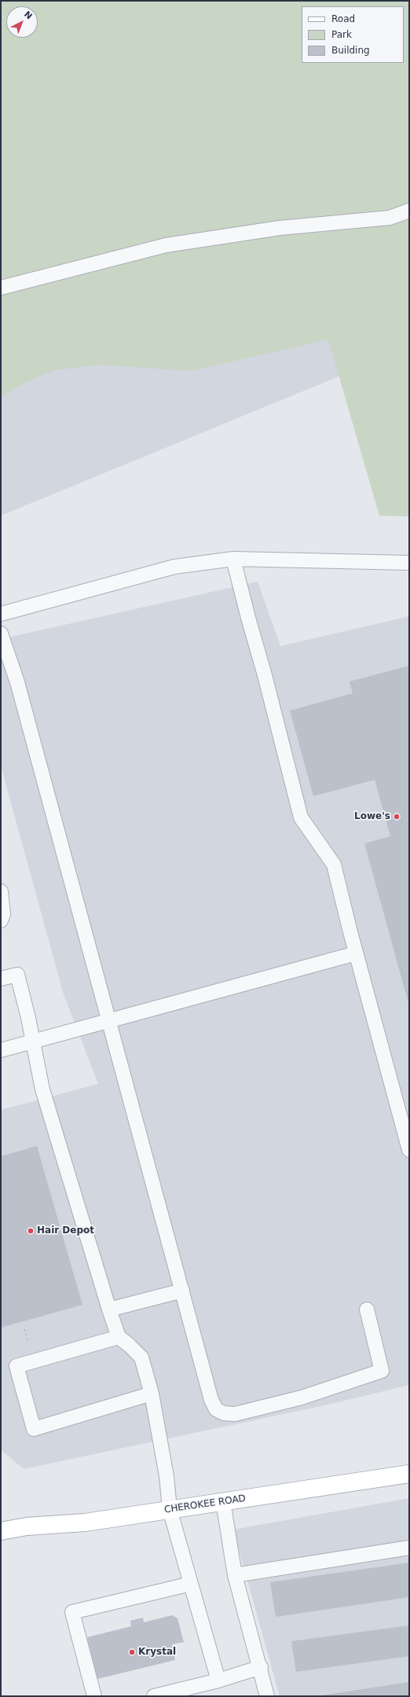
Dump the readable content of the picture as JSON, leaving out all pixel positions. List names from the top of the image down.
{
  "streets": {
    "main road": ["CHEROKEE ROAD"]
  },
  "places": ["Lowe's", "Hair Depot", "Krystal"],
  "legend": ["Road", "Park", "Building"],
  "north": "top right"
}
